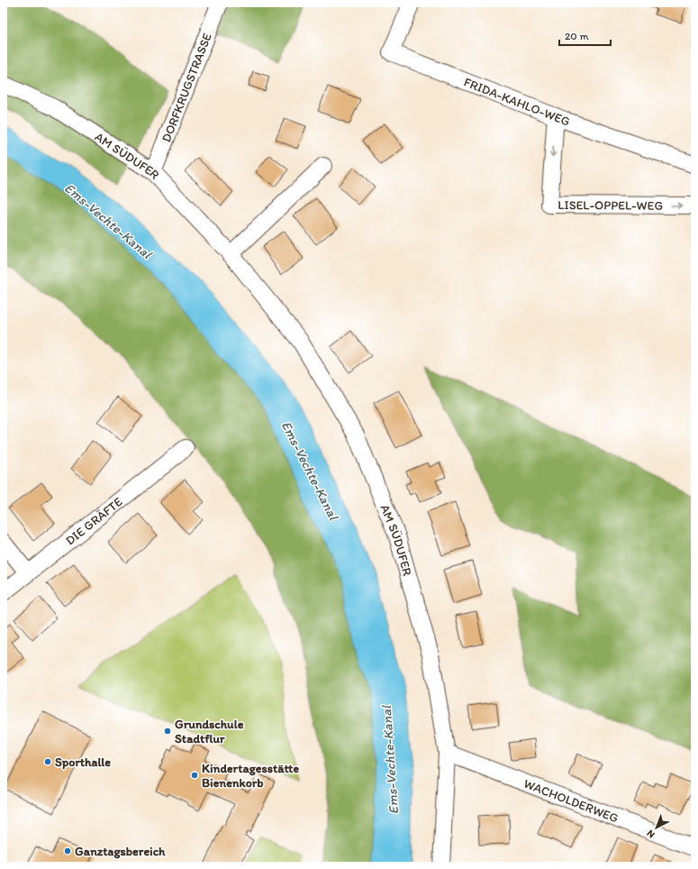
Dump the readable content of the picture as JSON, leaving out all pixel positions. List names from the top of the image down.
{
  "streets": {
    "street": [
      "DORFKRUGSTRASSE",
      "FRIDA-KAHLO-WEG",
      "AM SÜDUFER",
      "LISEL-OPPEL-WEG",
      "DIE GRÄFTE",
      "WACHOLDERWEG"
    ]
  },
  "crossings": [
    ["DORFKRUGSTRASSE", "AM SÜDUFER"],
    ["FRIDA-KAHLO-WEG", "LISEL-OPPEL-WEG"],
    ["AM SÜDUFER", "WACHOLDERWEG"]
  ],
  "water": ["Ems-Vechte-Kanal"],
  "places": [
    "Grundschule Stadtflur",
    "Sporthalle",
    "Kindertagesstätte Bienenkorb",
    "Ganztagsbereich"
  ],
  "scale_bar": "20 m",
  "north": "bottom left"
}
